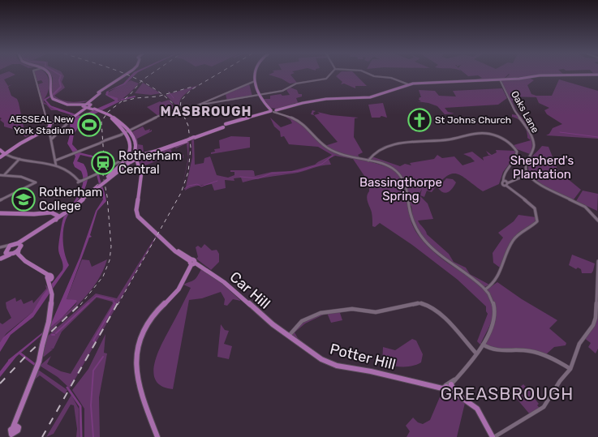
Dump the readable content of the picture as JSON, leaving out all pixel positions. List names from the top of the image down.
{
  "streets": {
    "main road": ["Car Hill", "Potter Hill"],
    "street": ["Oaks Lane"]
  },
  "crossings": [
    ["Car Hill", "Potter Hill"]
  ],
  "districts": ["MASBROUGH", "GREASBROUGH"],
  "parks": ["Shepherd's Plantation", "Bassingthorpe Spring"],
  "places": {
    "church": ["St Johns Church"],
    "sports": ["AESSEAL New York Stadium"],
    "station": ["Rotherham Central"],
    "school or university": ["Rotherham College"]
  }
}
